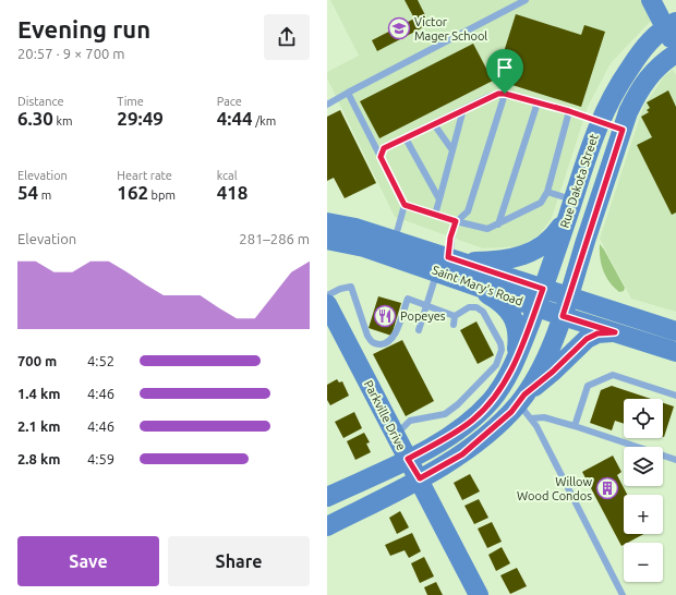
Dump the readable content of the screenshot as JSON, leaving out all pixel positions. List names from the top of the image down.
{
  "streets": {
    "main road": ["Rue Dakota Street", "Saint Mary's Road", "Parkville Drive"]
  },
  "crossings": [
    ["Rue Dakota Street", "Saint Mary's Road"]
  ],
  "places": {
    "school or university": ["Victor Mager School"],
    "restaurant": ["Popeyes"],
    "building": ["Willow Wood Condos"]
  },
  "page": {
    "heading": ["Evening run", "20:57 · 9 × 700 m"],
    "stats": [
      ["Distance", "6.30 km"],
      ["Time", "29:49"],
      ["Pace", "4:44 /km"],
      ["Elevation", "54 m"],
      ["Heart rate", "162 bpm"],
      ["kcal", "418"]
    ],
    "chart": ["Elevation", "281–286 m"],
    "list": [
      {
        "name": "700 m",
        "note": "4:52"
      },
      {
        "name": "1.4 km",
        "note": "4:46"
      },
      {
        "name": "2.1 km",
        "note": "4:46"
      },
      {
        "name": "2.8 km",
        "note": "4:59"
      }
    ],
    "map_buttons": ["+", "−"],
    "buttons": ["Save", "Share"]
  }
}
